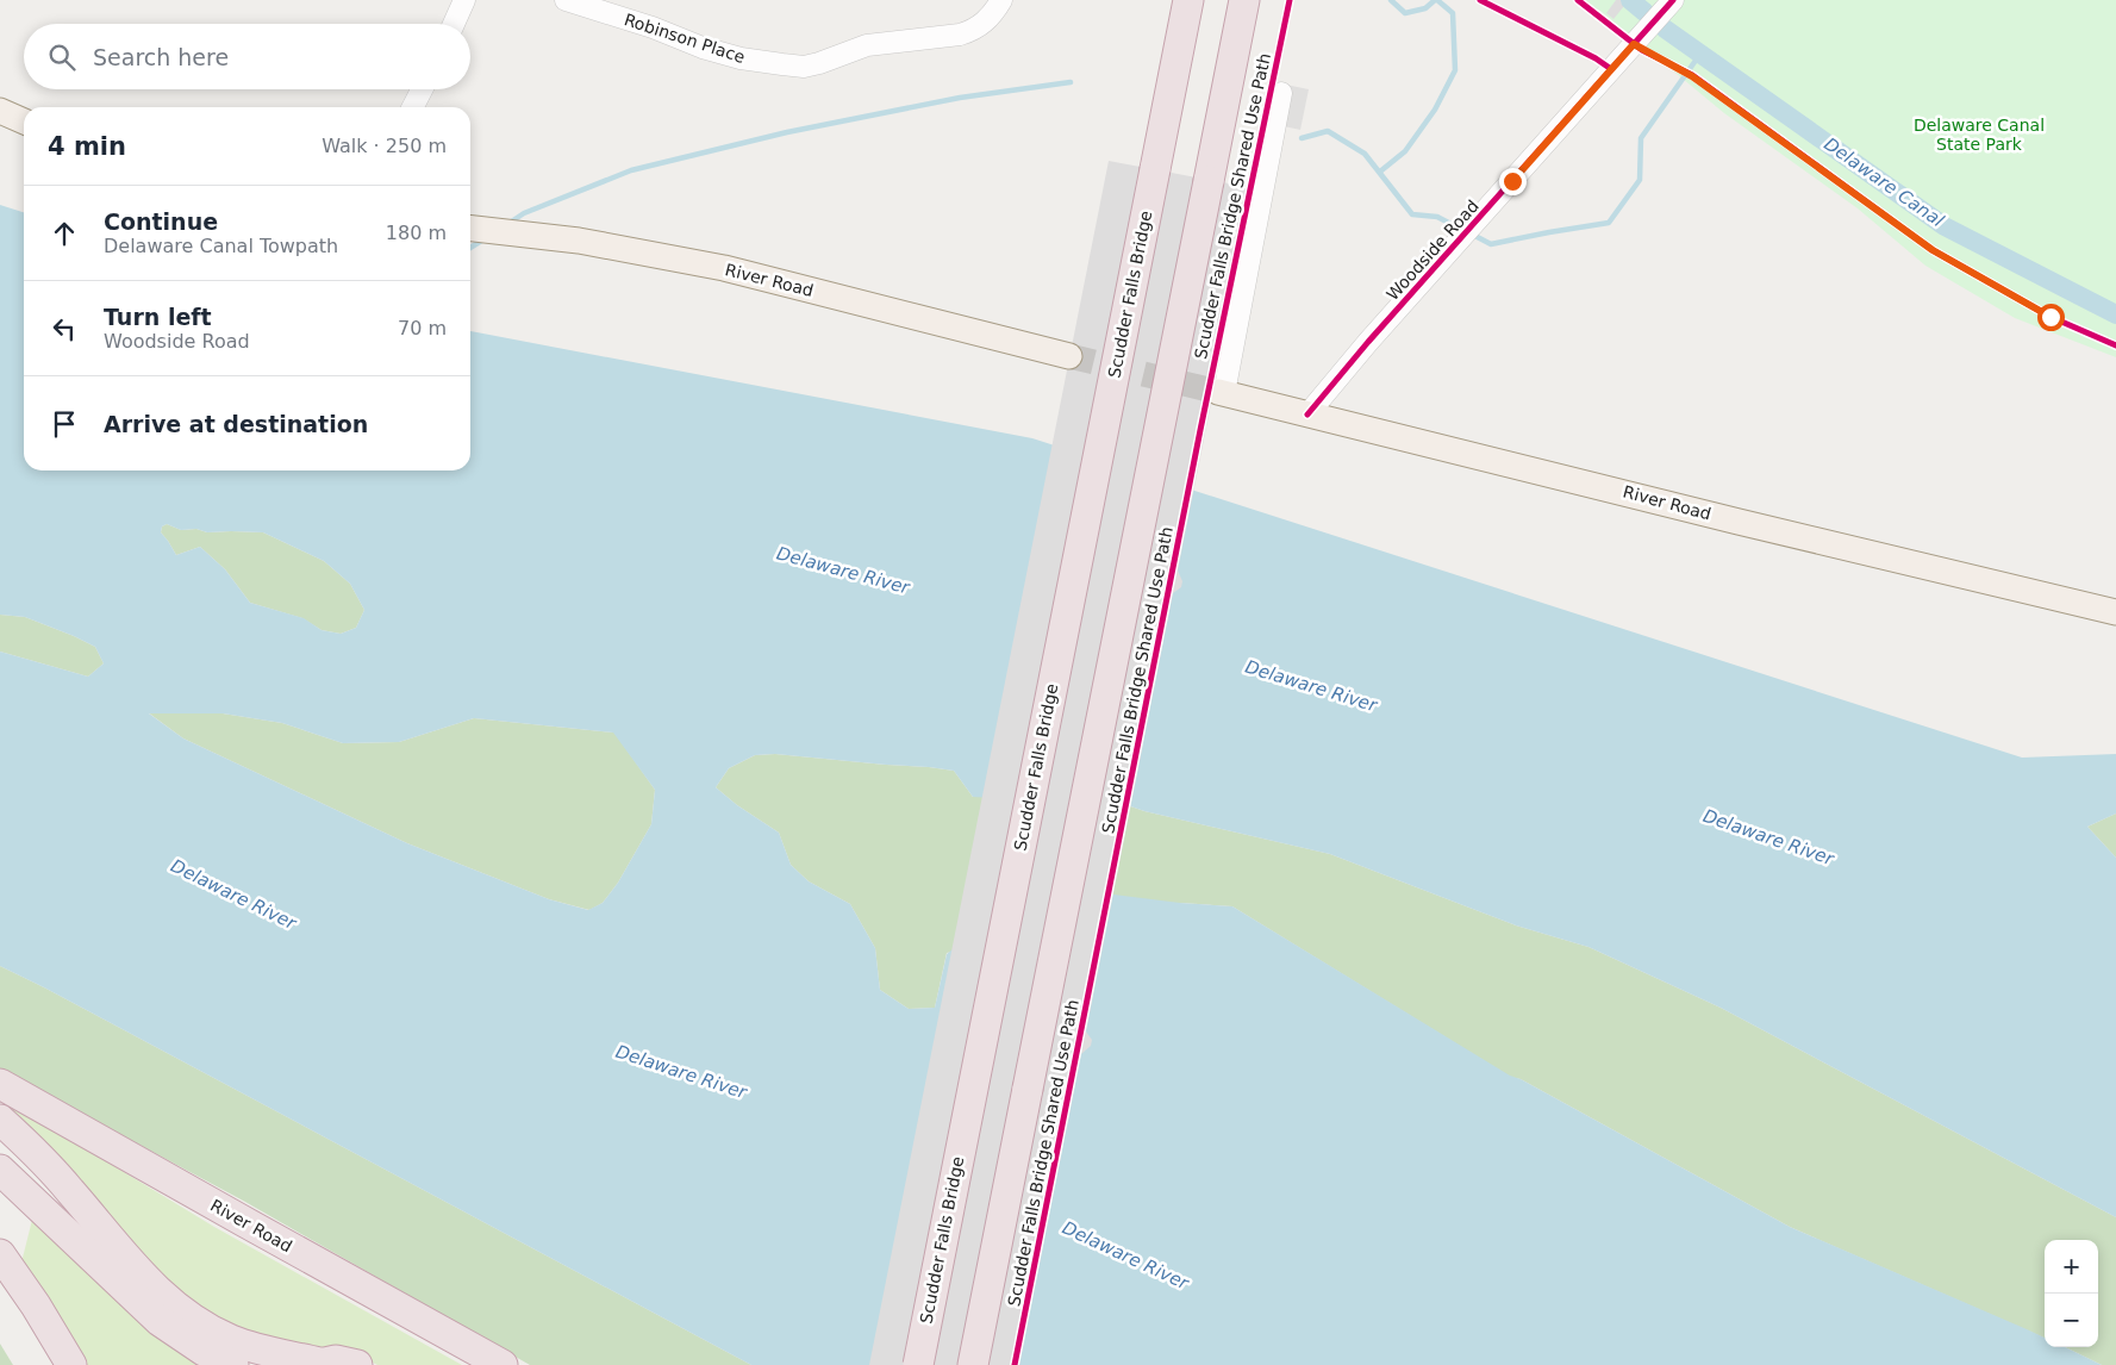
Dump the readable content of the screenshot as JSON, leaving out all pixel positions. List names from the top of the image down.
{
  "streets": {
    "highway": ["River Road", "Scudder Falls Bridge"],
    "street": ["Robinson Place", "Woodside Road"],
    "cycle path": ["Scudder Falls Bridge Shared Use Path"]
  },
  "crossings": [
    ["Woodside Road", "River Road"]
  ],
  "water": ["Delaware Canal", "Delaware River"],
  "parks": ["Delaware Canal State Park"],
  "page": {
    "search": "Search here",
    "heading": ["4 min", "Walk · 250 m"],
    "list": [
      ["Continue", "Delaware Canal Towpath", "180 m"],
      ["Turn left", "Woodside Road", "70 m"],
      "Arrive at destination"
    ],
    "map_buttons": ["+", "−"]
  }
}
